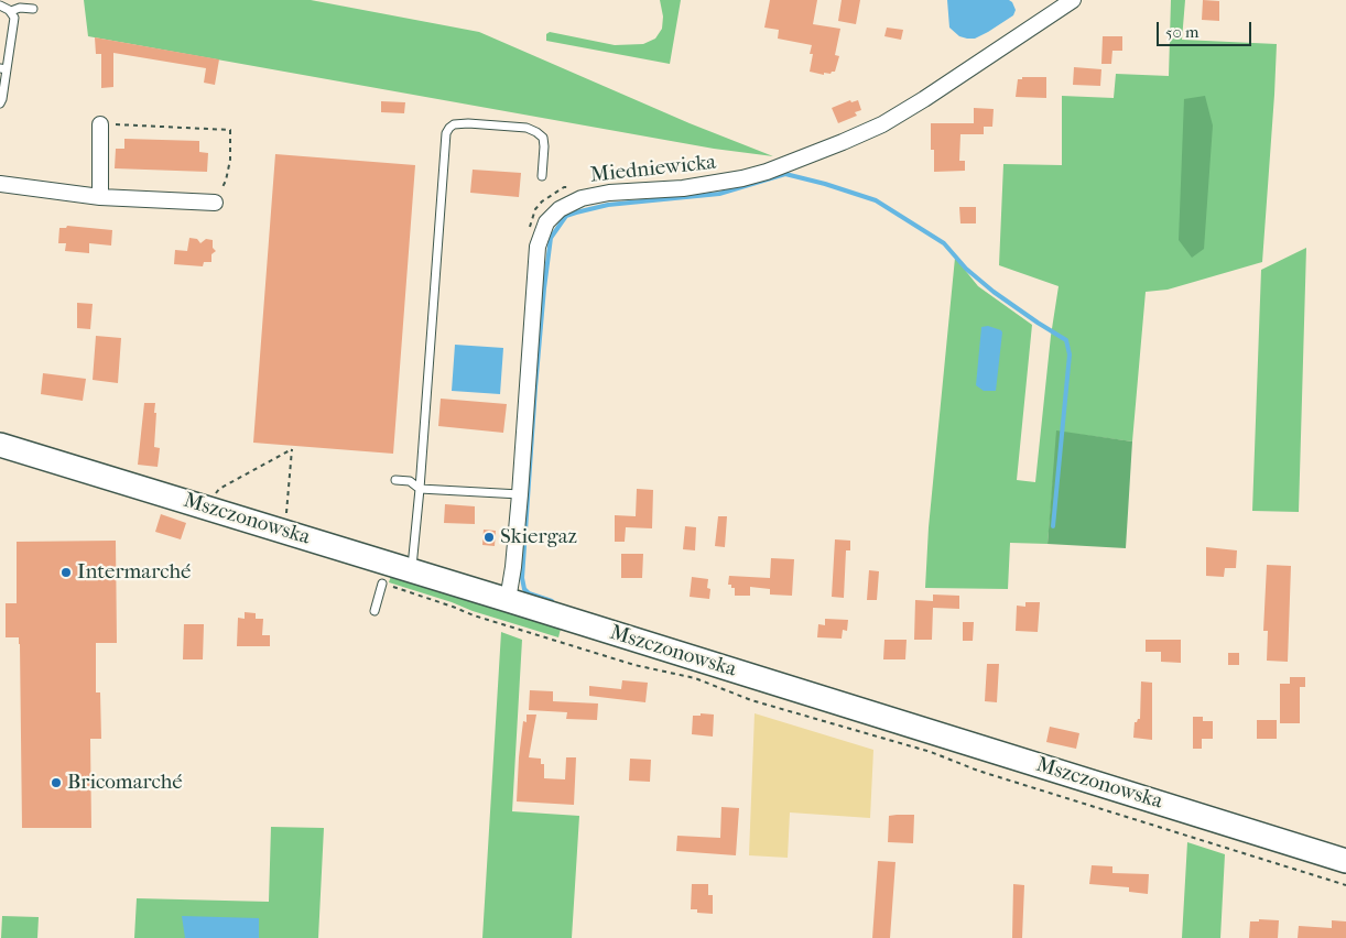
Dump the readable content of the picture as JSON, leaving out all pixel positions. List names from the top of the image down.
{
  "streets": {
    "main road": ["Mszczonowska"],
    "street": ["Miedniewicka"]
  },
  "crossings": [
    ["Miedniewicka", "Mszczonowska"]
  ],
  "places": ["Skiergaz", "Intermarché", "Bricomarché"],
  "scale_bar": "50 m"
}
